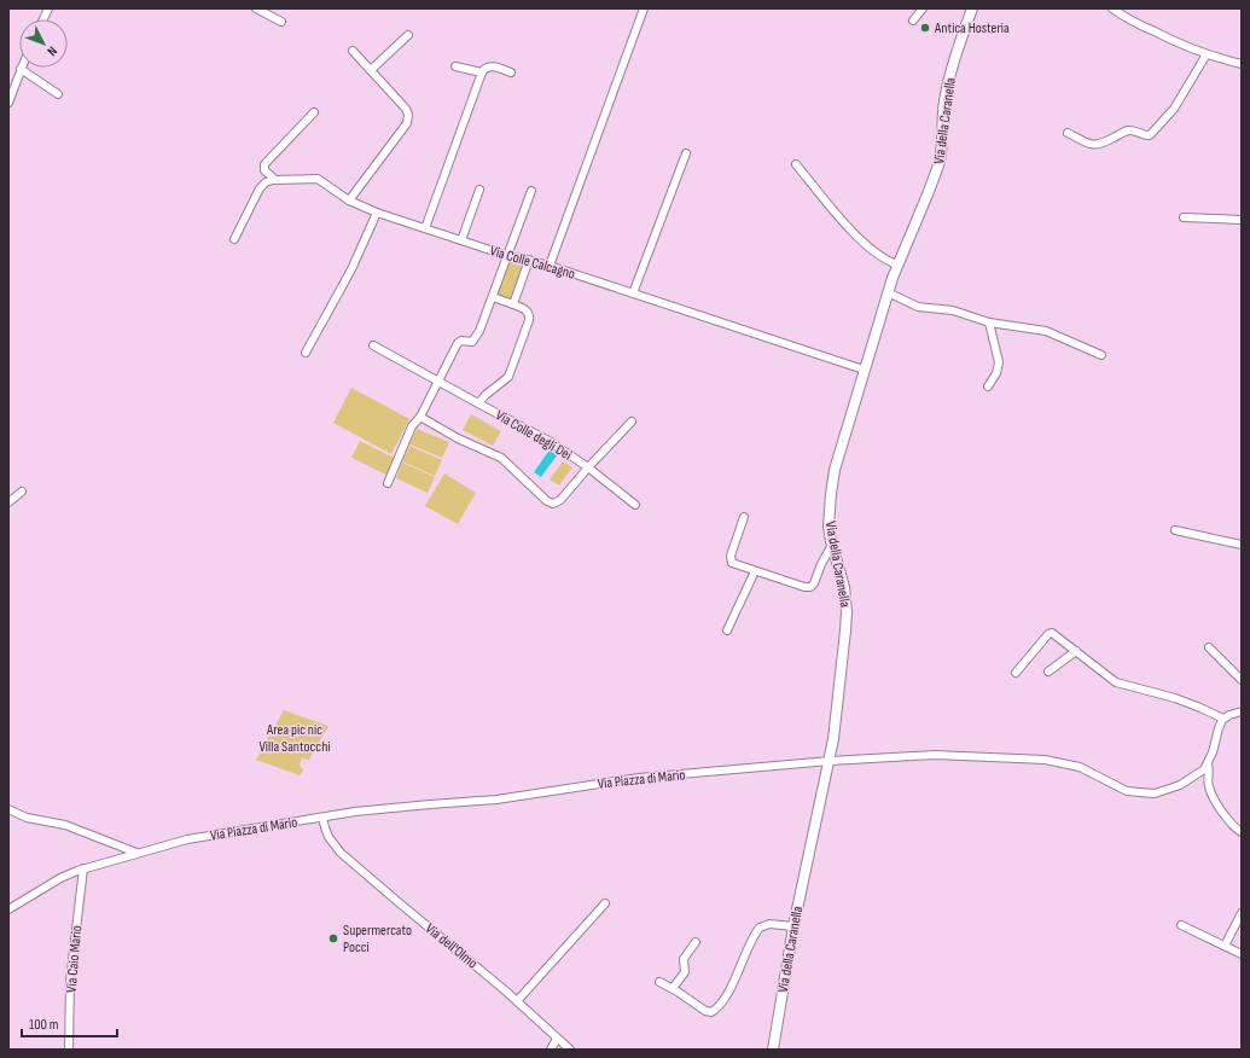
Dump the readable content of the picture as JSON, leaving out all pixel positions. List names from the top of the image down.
{
  "streets": {
    "main road": ["Via della Caranella"],
    "street": [
      "Via Colle Calcagno",
      "Via Colle degli Dei",
      "Via Piazza di Mario",
      "Via dell'Olmo",
      "Via Caio Mario"
    ]
  },
  "crossings": [
    ["Via della Caranella", "Via Colle Calcagno"],
    ["Via della Caranella", "Via Piazza di Mario"],
    ["Via Piazza di Mario", "Via dell'Olmo"],
    ["Via Piazza di Mario", "Via Caio Mario"]
  ],
  "parks": ["Area pic nic Villa Santocchi"],
  "places": ["Antica Hosteria", "Supermercato Pocci"],
  "scale_bar": "100 m",
  "north": "bottom right"
}
